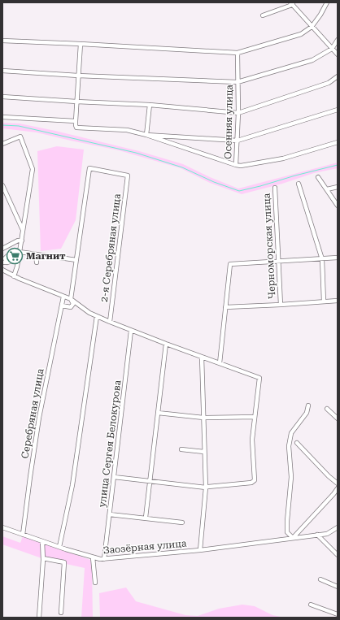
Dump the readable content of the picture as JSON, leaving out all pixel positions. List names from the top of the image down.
{
  "streets": {
    "street": [
      "Осенняя улица",
      "Черноморская улица",
      "2-я Серебряная улица",
      "Серебряная улица",
      "улица Сергея Белокурова",
      "Заозёрная улица"
    ]
  },
  "crossings": [
    ["Серебряная улица", "Заозёрная улица"],
    ["улица Сергея Белокурова", "Заозёрная улица"]
  ],
  "places": {
    "supermarket": ["Магнит"]
  }
}
